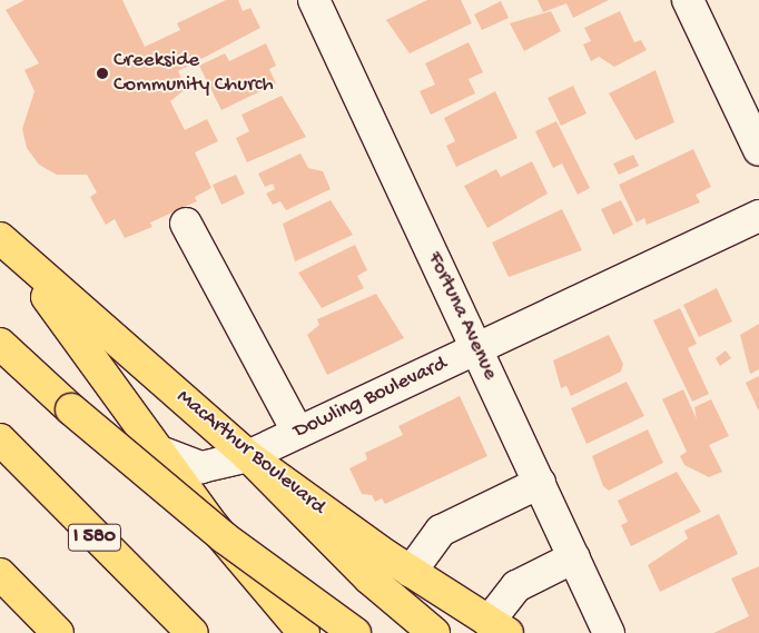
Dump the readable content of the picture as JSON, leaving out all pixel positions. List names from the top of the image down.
{
  "streets": {
    "main road": ["MacArthur Boulevard", "I 580"],
    "street": ["Fortuna Avenue", "Dowling Boulevard"]
  },
  "crossings": [
    ["Fortuna Avenue", "Dowling Boulevard"],
    ["Dowling Boulevard", "MacArthur Boulevard"]
  ],
  "places": ["Creekside Community Church"]
}
